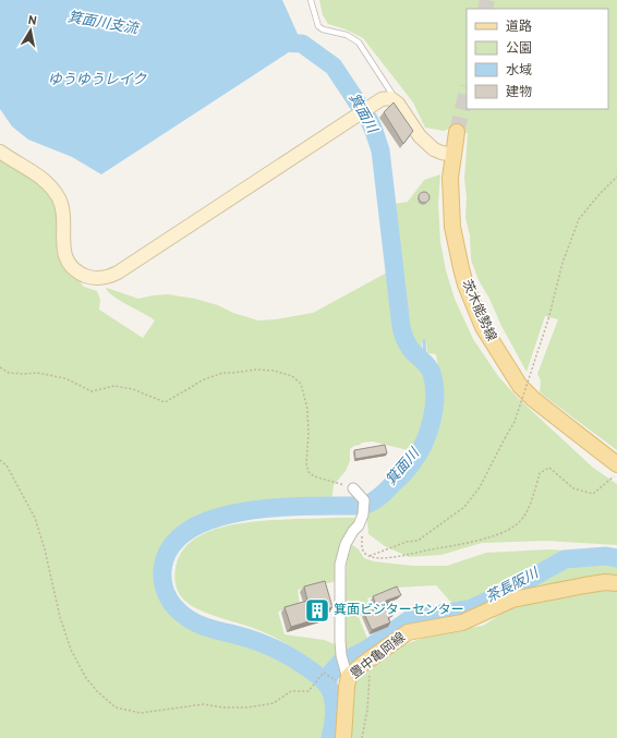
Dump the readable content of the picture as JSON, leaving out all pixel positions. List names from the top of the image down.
{
  "streets": {
    "main road": ["茨木能勢線", "豊中亀岡線"]
  },
  "water": [
    "箕面川支流",
    "ゆうゆうレイク",
    "箕面川",
    "茶長阪川"
  ],
  "places": {
    "building": ["箕面ビジターセンター"]
  },
  "legend": [
    "道路",
    "公園",
    "水域",
    "建物"
  ],
  "north": "top"
}
